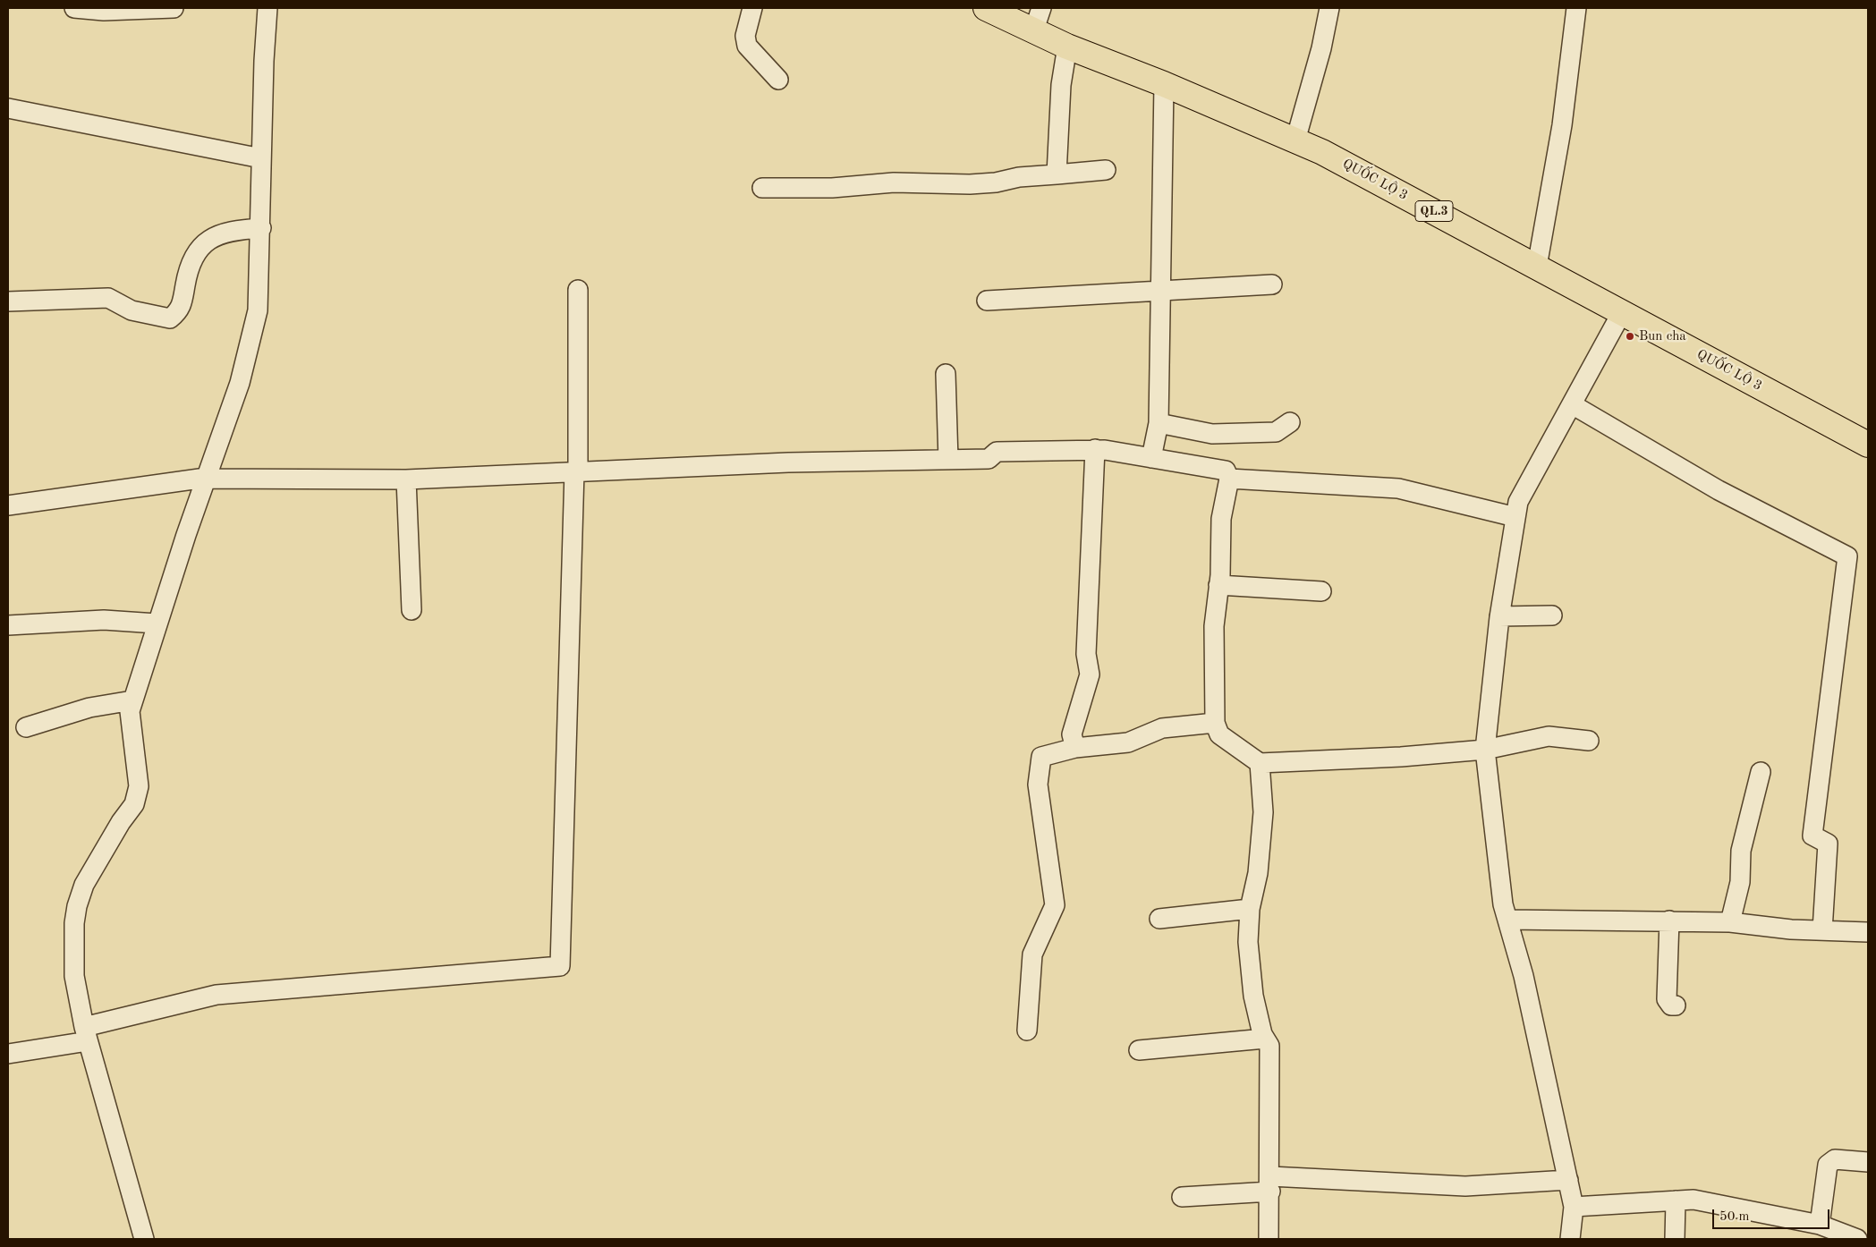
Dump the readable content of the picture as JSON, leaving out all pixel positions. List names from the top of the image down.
{
  "streets": {
    "highway": ["QUỐC LỘ 3", "QL.3"]
  },
  "places": ["Bun cha"],
  "scale_bar": "50 m"
}
